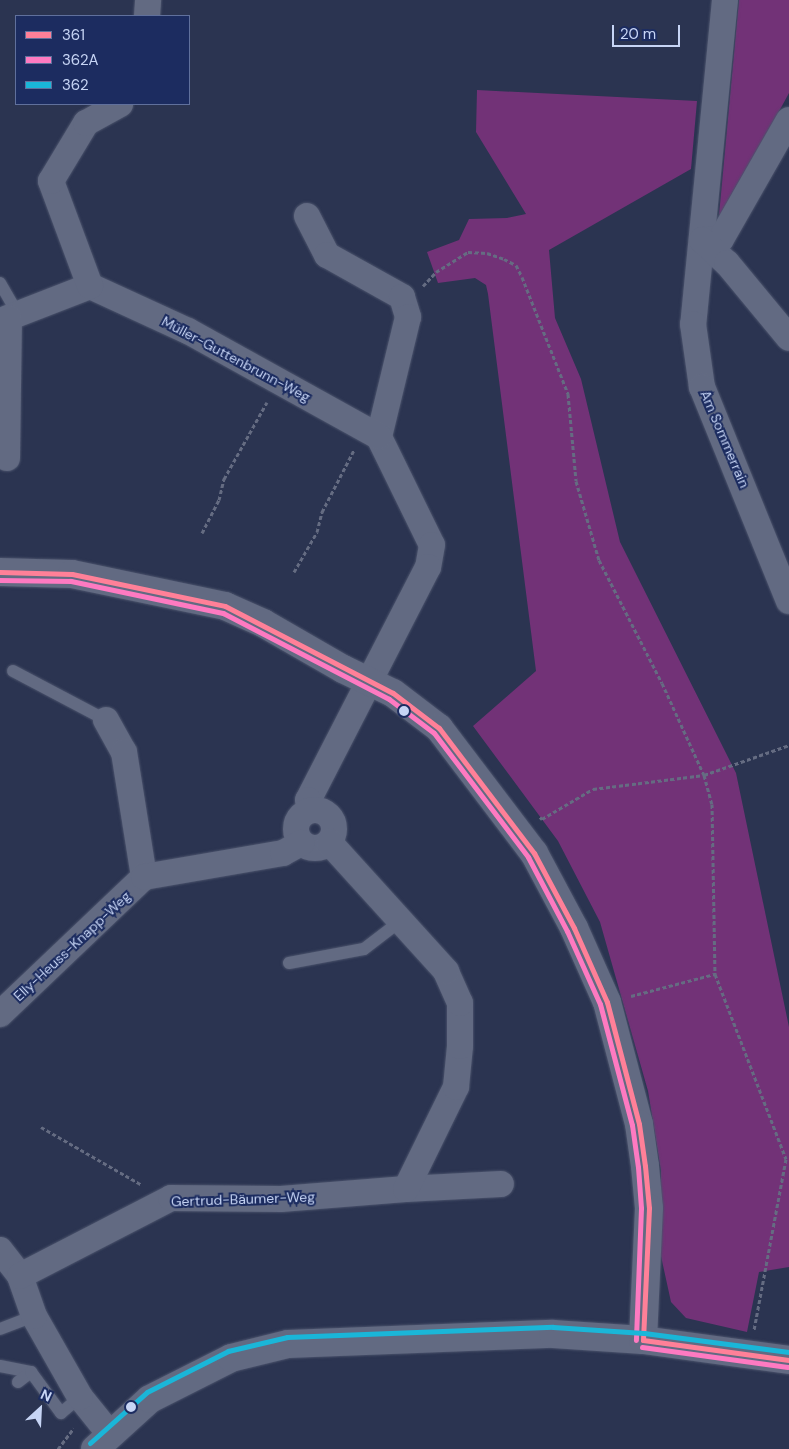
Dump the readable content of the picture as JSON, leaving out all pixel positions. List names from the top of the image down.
{
  "streets": {
    "street": [
      "Müller-Guttenbrunn-Weg",
      "Am Sommerrain",
      "Elly-Heuss-Knapp-Weg",
      "Gertrud-Bäumer-Weg"
    ]
  },
  "lines": ["transit line 361", "transit line 362A", "transit line 362"],
  "legend": ["361", "362A", "362"],
  "scale_bar": "20 m",
  "north": "top right"
}
